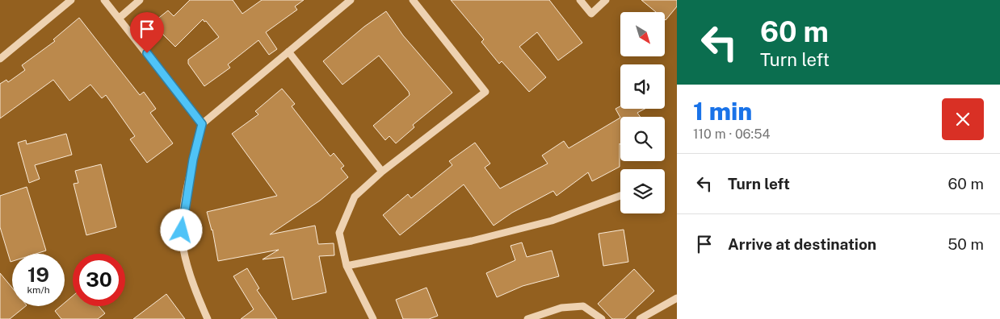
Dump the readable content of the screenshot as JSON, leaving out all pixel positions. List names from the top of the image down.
{
  "north": "bottom right",
  "page": {
    "turn": ["60 m", "Turn left"],
    "heading": ["1 min", "110 m · 06:54"],
    "list": [
      {
        "name": "Turn left",
        "value": "60 m"
      },
      {
        "name": "Arrive at destination",
        "value": "50 m"
      }
    ],
    "speed": "19 km/h",
    "limit": "30"
  }
}
